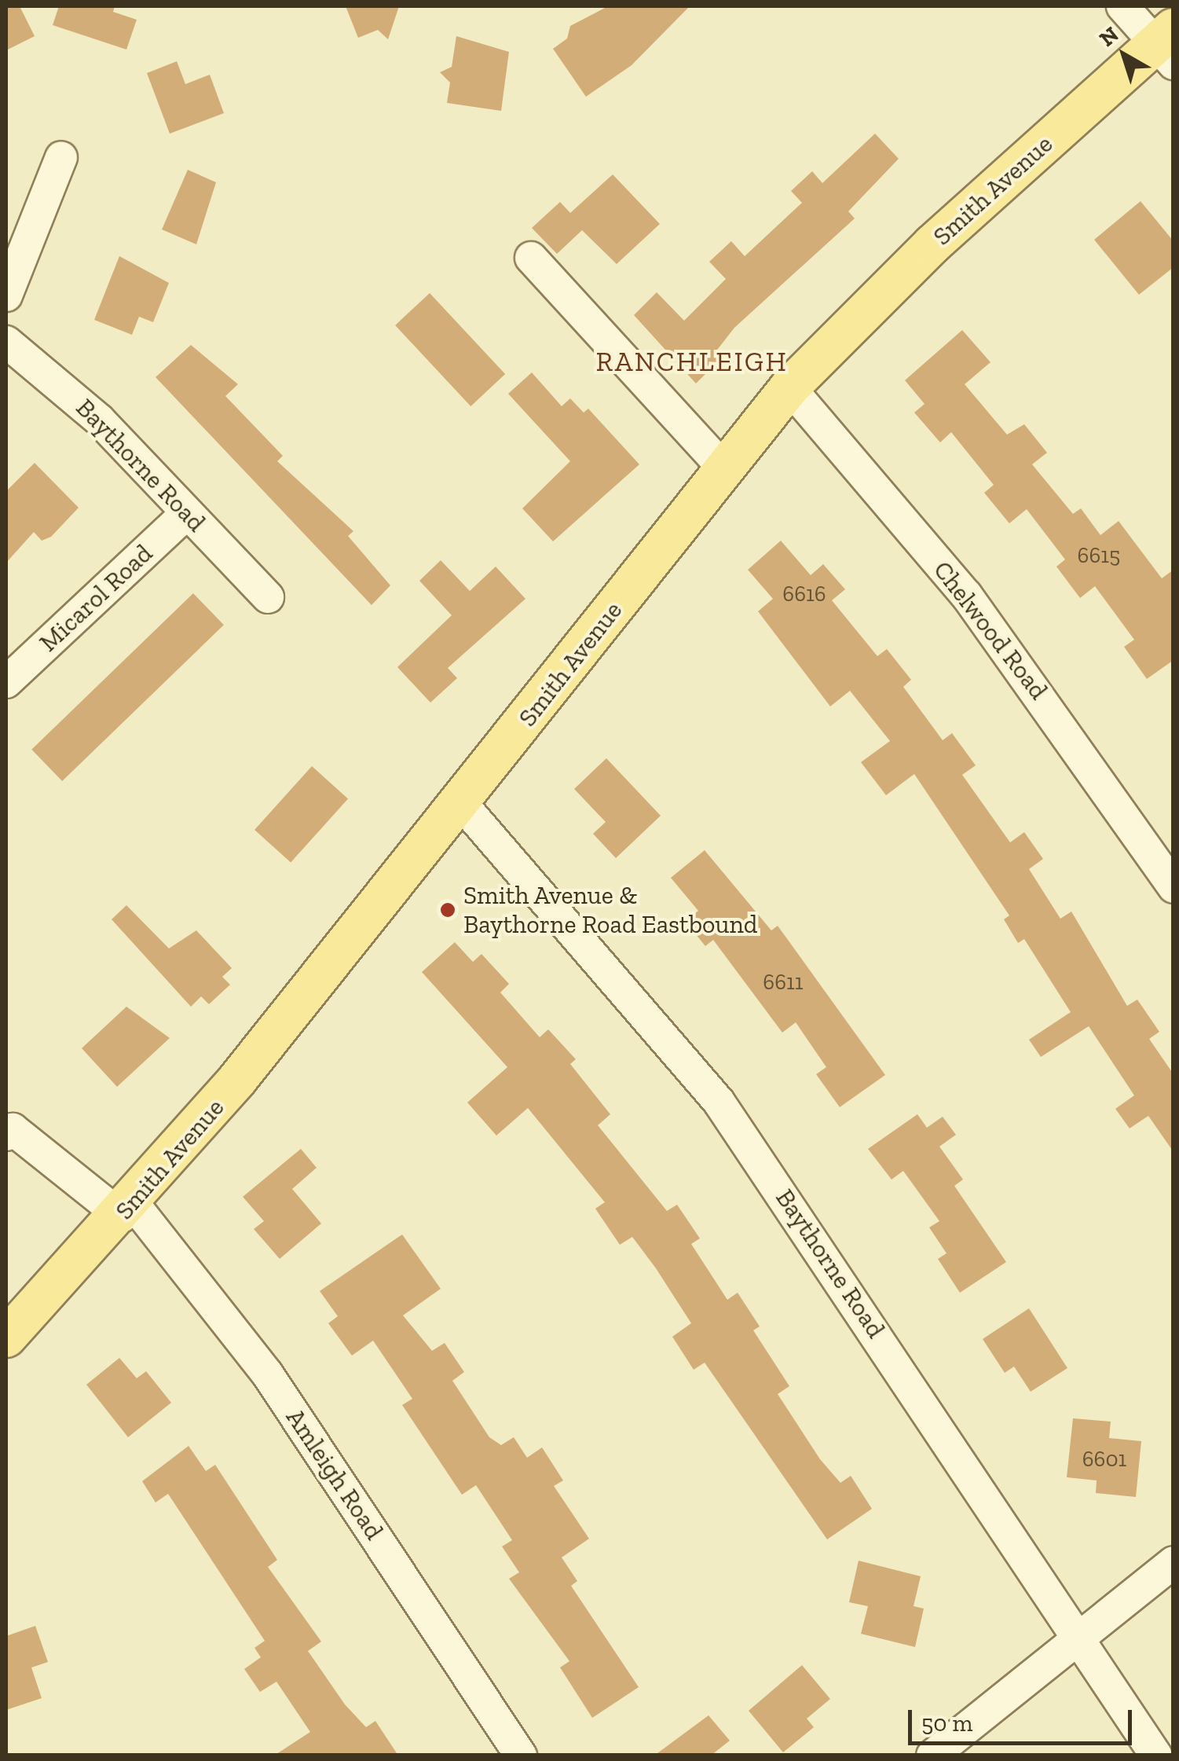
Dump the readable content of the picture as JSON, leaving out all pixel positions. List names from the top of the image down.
{
  "streets": {
    "main road": ["Smith Avenue"],
    "street": [
      "Baythorne Road",
      "Micarol Road",
      "Chelwood Road",
      "Amleigh Road"
    ]
  },
  "crossings": [
    ["Smith Avenue", "Baythorne Road"],
    ["Smith Avenue", "Chelwood Road"],
    ["Smith Avenue", "Amleigh Road"],
    ["Baythorne Road", "Micarol Road"]
  ],
  "districts": ["RANCHLEIGH"],
  "places": ["Smith Avenue & Baythorne Road Eastbound"],
  "house_numbers": [
    "6615",
    "6616",
    "6611",
    "6601"
  ],
  "scale_bar": "50 m",
  "north": "top left"
}
